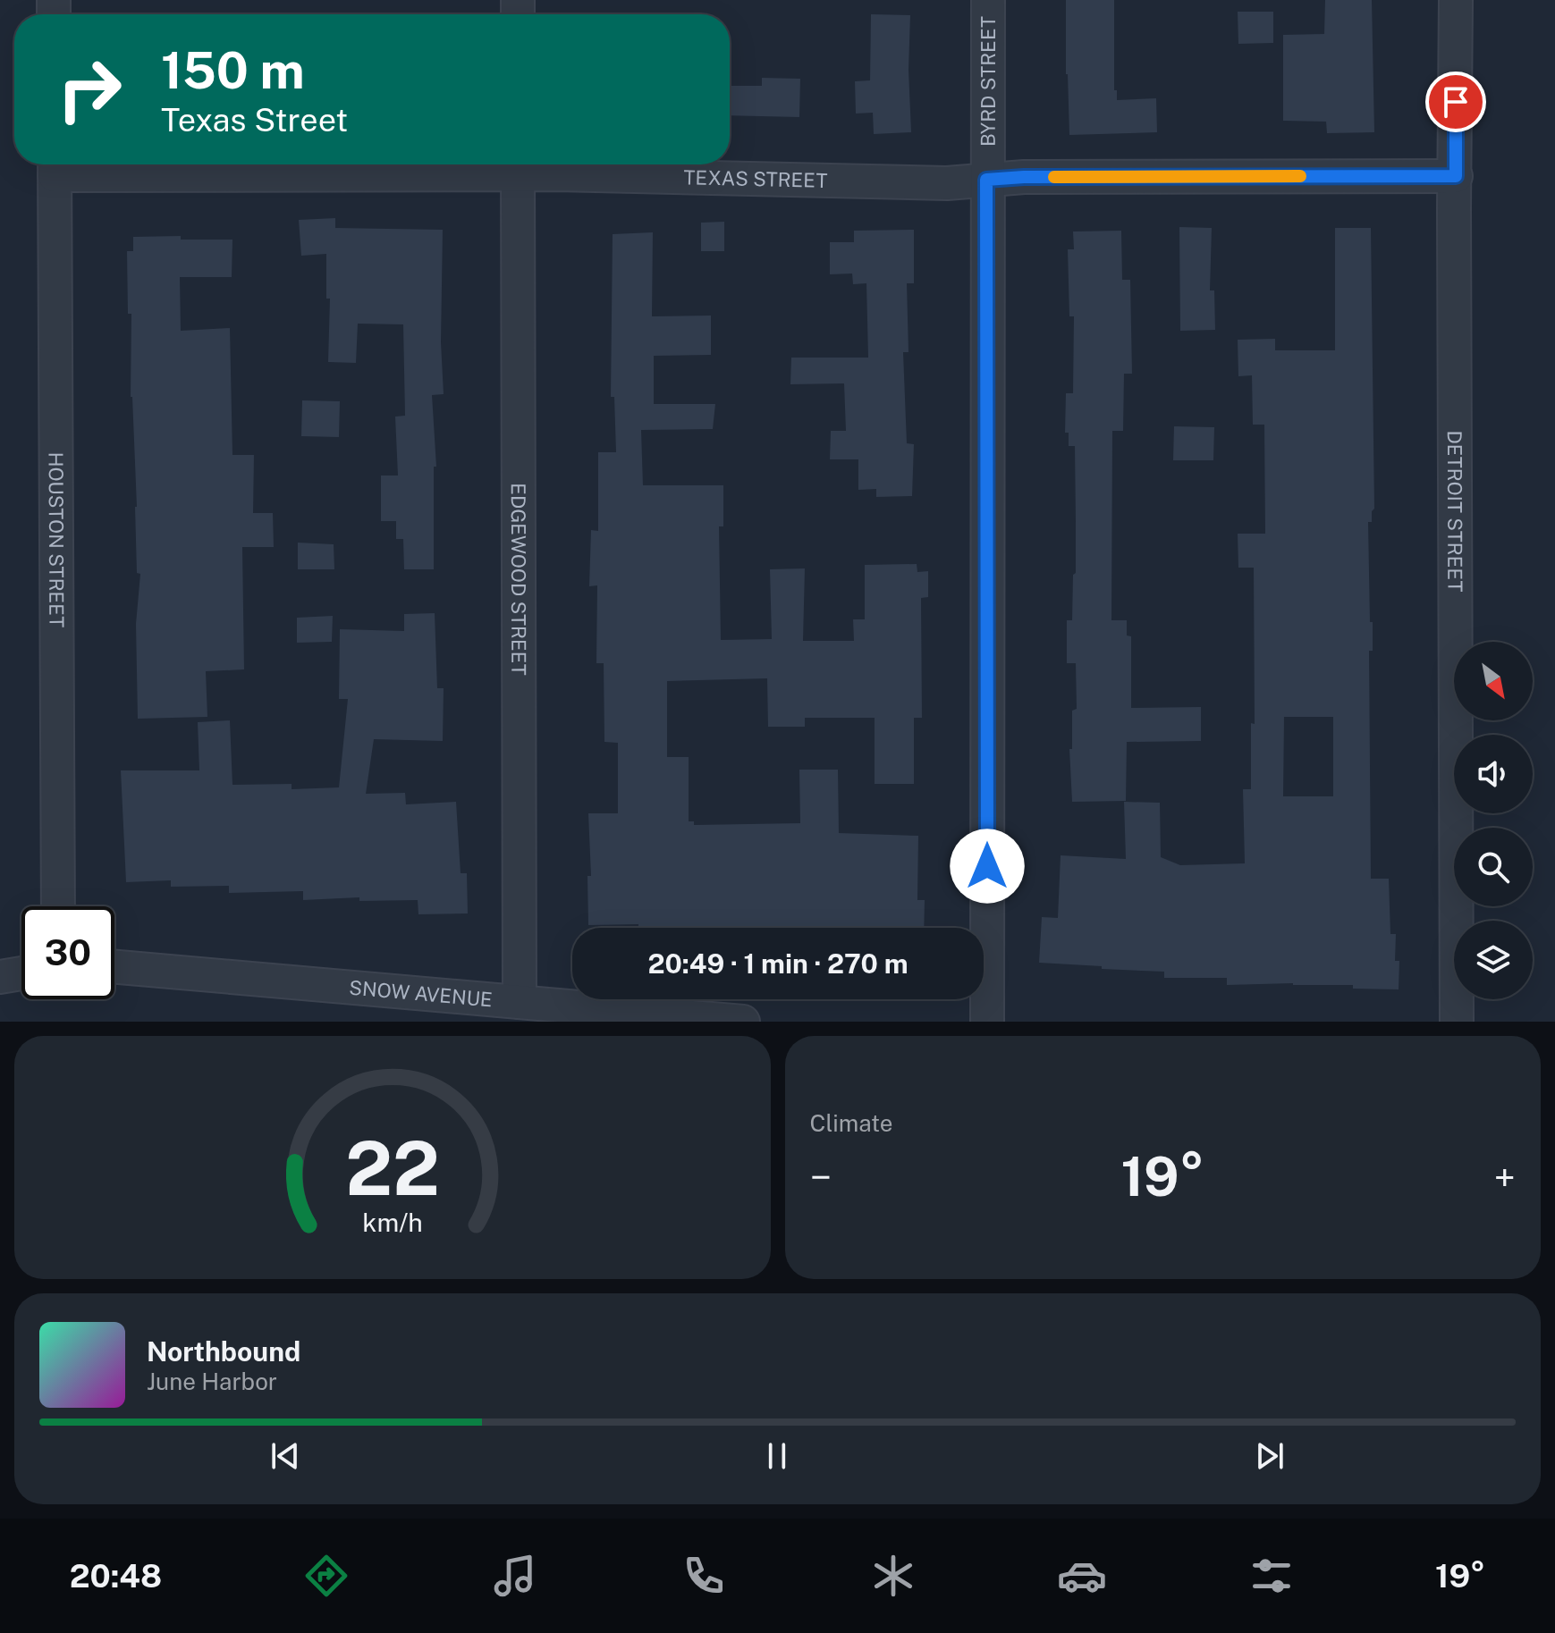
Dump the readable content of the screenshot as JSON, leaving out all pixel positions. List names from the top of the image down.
{
  "streets": {
    "street": [
      "BYRD STREET",
      "TEXAS STREET",
      "DETROIT STREET",
      "HOUSTON STREET",
      "EDGEWOOD STREET",
      "SNOW AVENUE"
    ]
  },
  "crossings": [
    ["BYRD STREET", "TEXAS STREET"],
    ["TEXAS STREET", "DETROIT STREET"],
    ["TEXAS STREET", "HOUSTON STREET"],
    ["TEXAS STREET", "EDGEWOOD STREET"],
    ["EDGEWOOD STREET", "SNOW AVENUE"]
  ],
  "north": "bottom right",
  "page": {
    "turn": ["150 m", "Texas Street"],
    "limit": "30",
    "trip": "20:49 · 1 min · 270 m",
    "tile": "Climate",
    "heat": ["−", "19°", "+"],
    "song": ["Northbound", "June Harbor"],
    "tabs": ["20:48", "19°"],
    "gauge": ["22", "km/h"]
  }
}
